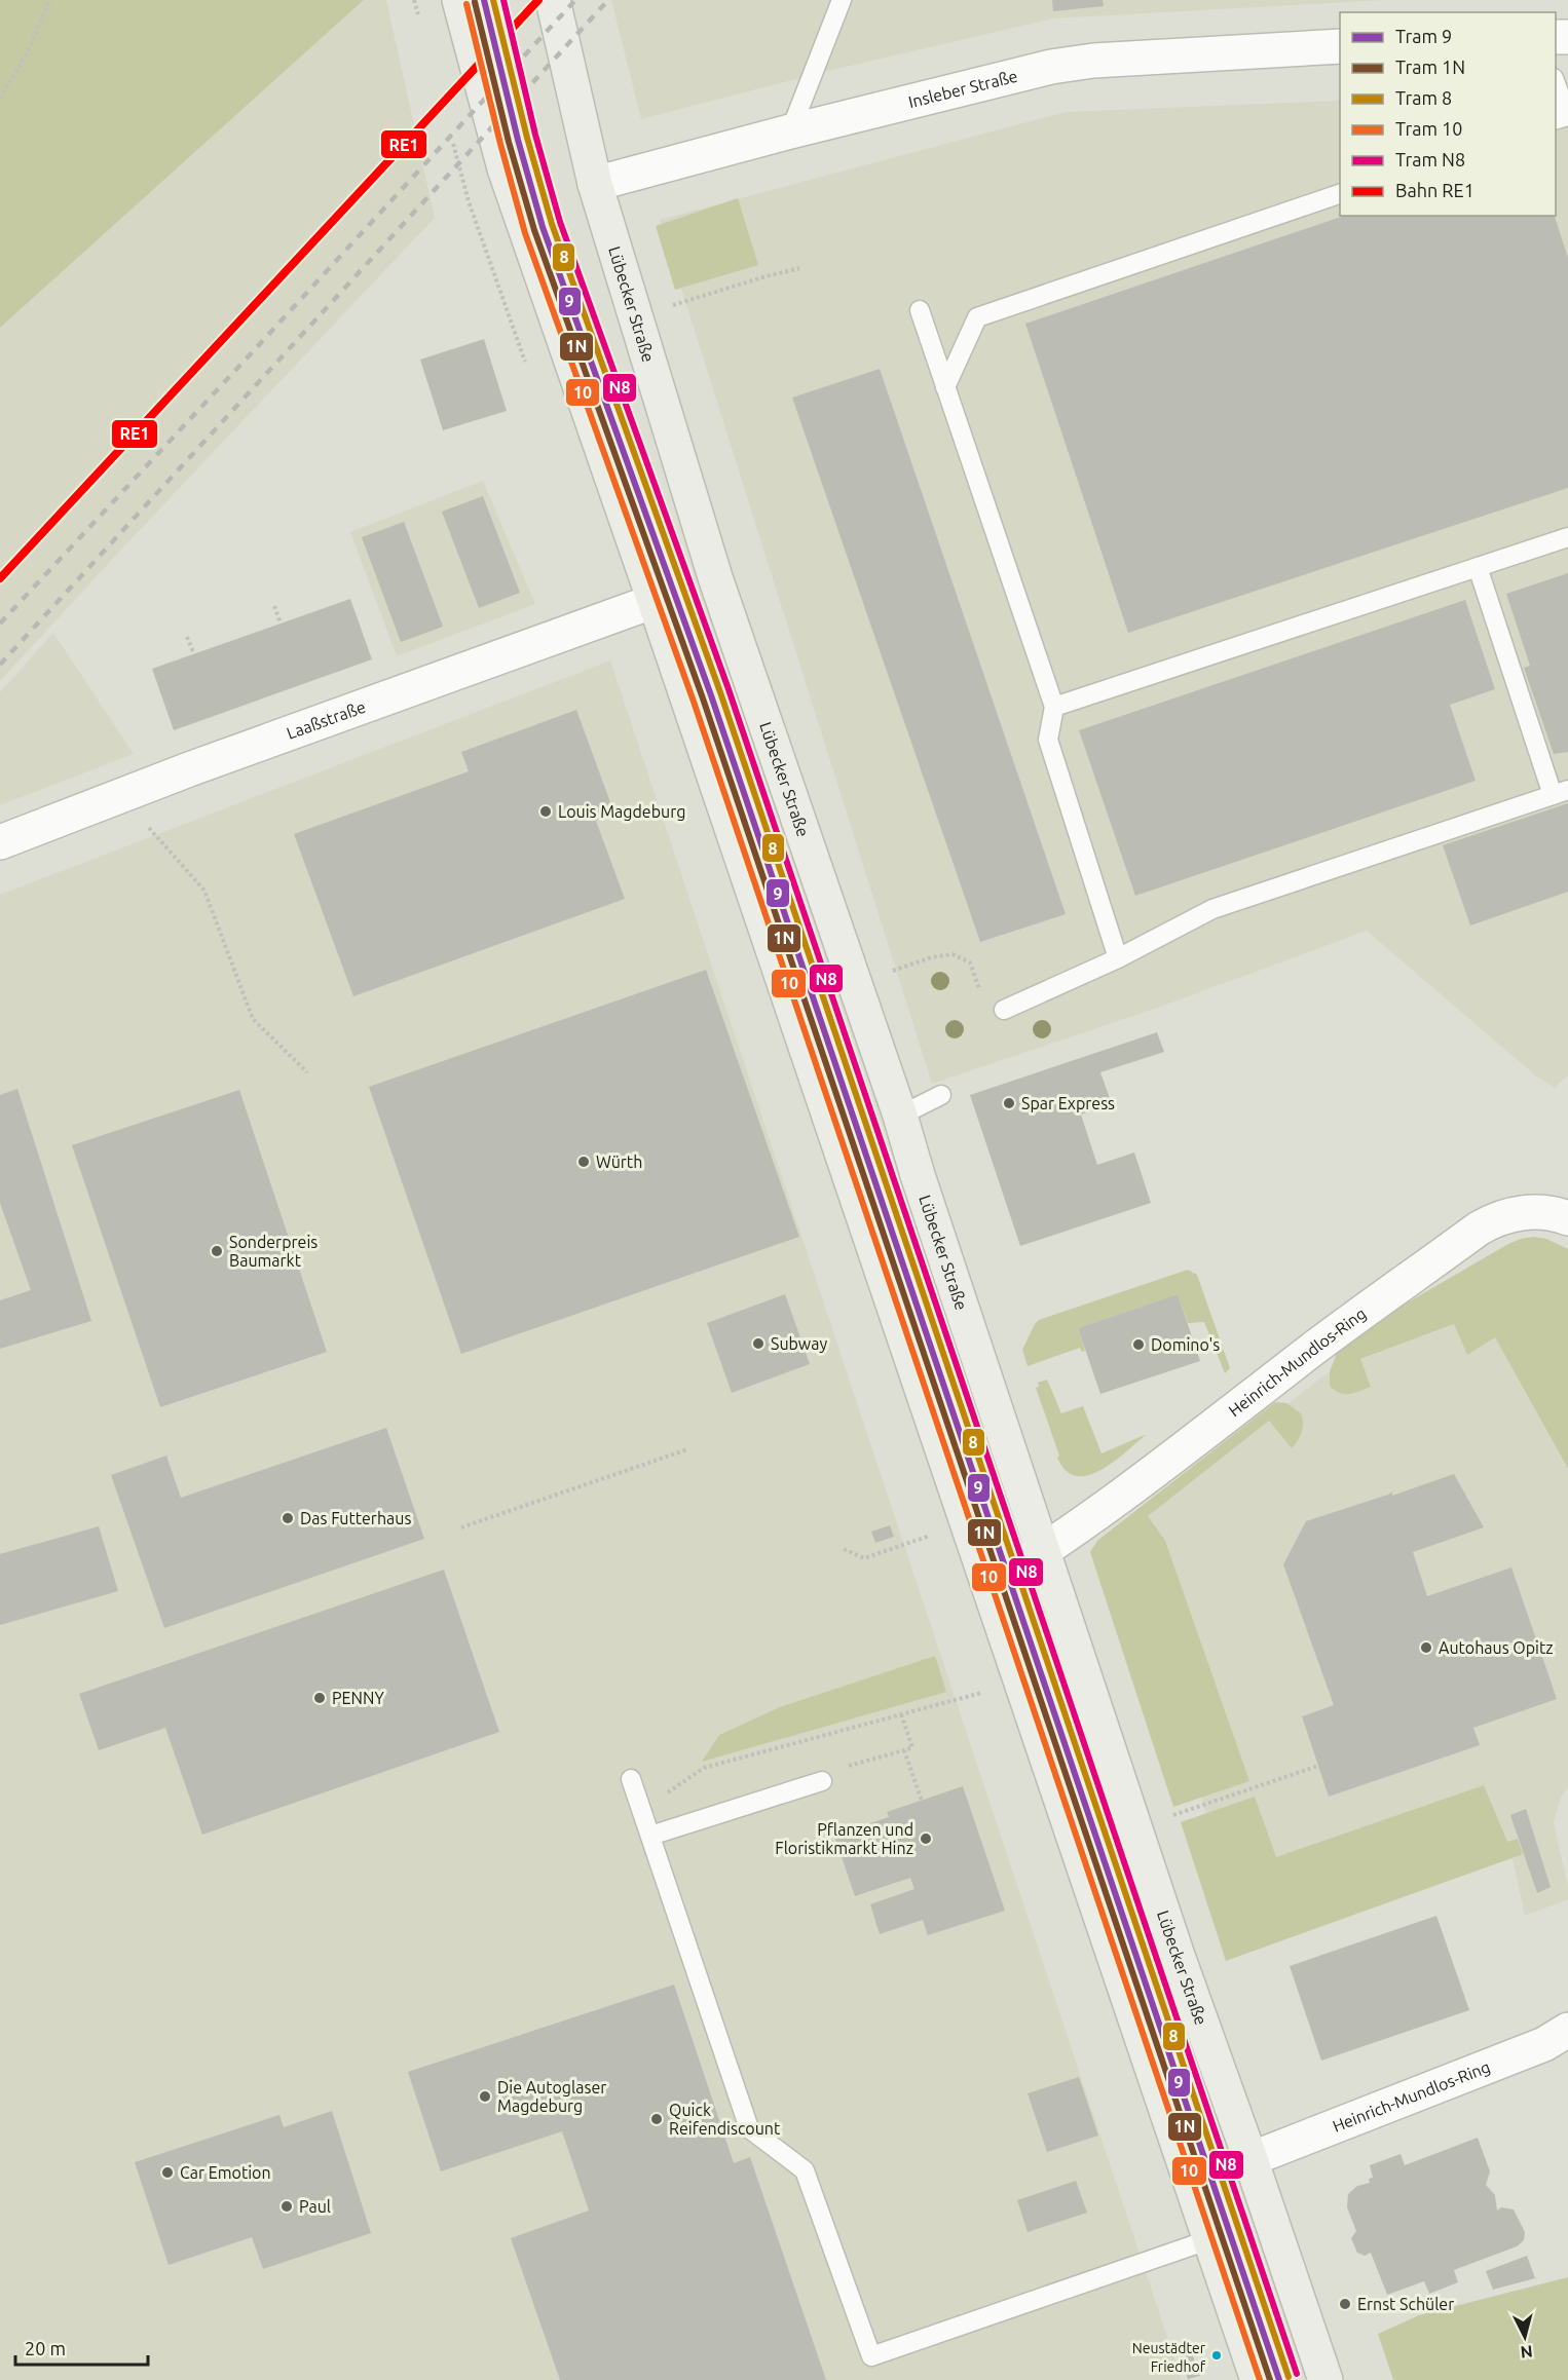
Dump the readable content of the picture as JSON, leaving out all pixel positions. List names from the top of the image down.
{
  "streets": {
    "main road": ["Lübecker Straße"],
    "street": ["Insleber Straße", "Laaßstraße", "Heinrich-Mundlos-Ring"]
  },
  "crossings": [
    ["Insleber Straße", "Lübecker Straße"],
    ["Lübecker Straße", "Heinrich-Mundlos-Ring"]
  ],
  "places": [
    "Louis Magdeburg",
    "Spar Express",
    "Würth",
    "Sonderpreis Baumarkt",
    "Subway",
    "Domino's",
    "Das Futterhaus",
    "Autohaus Opitz",
    "PENNY",
    "Pflanzen und Floristikmarkt Hinz",
    "Die Autoglaser Magdeburg",
    "Quick Reifendiscount",
    "Car Emotion",
    "Paul",
    "Ernst Schüler",
    "Neustädter Friedhof"
  ],
  "lines": [
    "tram line 9",
    "tram line 8",
    "tram line N8",
    "rail line RE1",
    "tram line 1N",
    "tram line 10"
  ],
  "legend": [
    "Tram 9",
    "Tram 1N",
    "Tram 8",
    "Tram 10",
    "Tram N8",
    "Bahn RE1"
  ],
  "scale_bar": "20 m",
  "north": "bottom"
}
